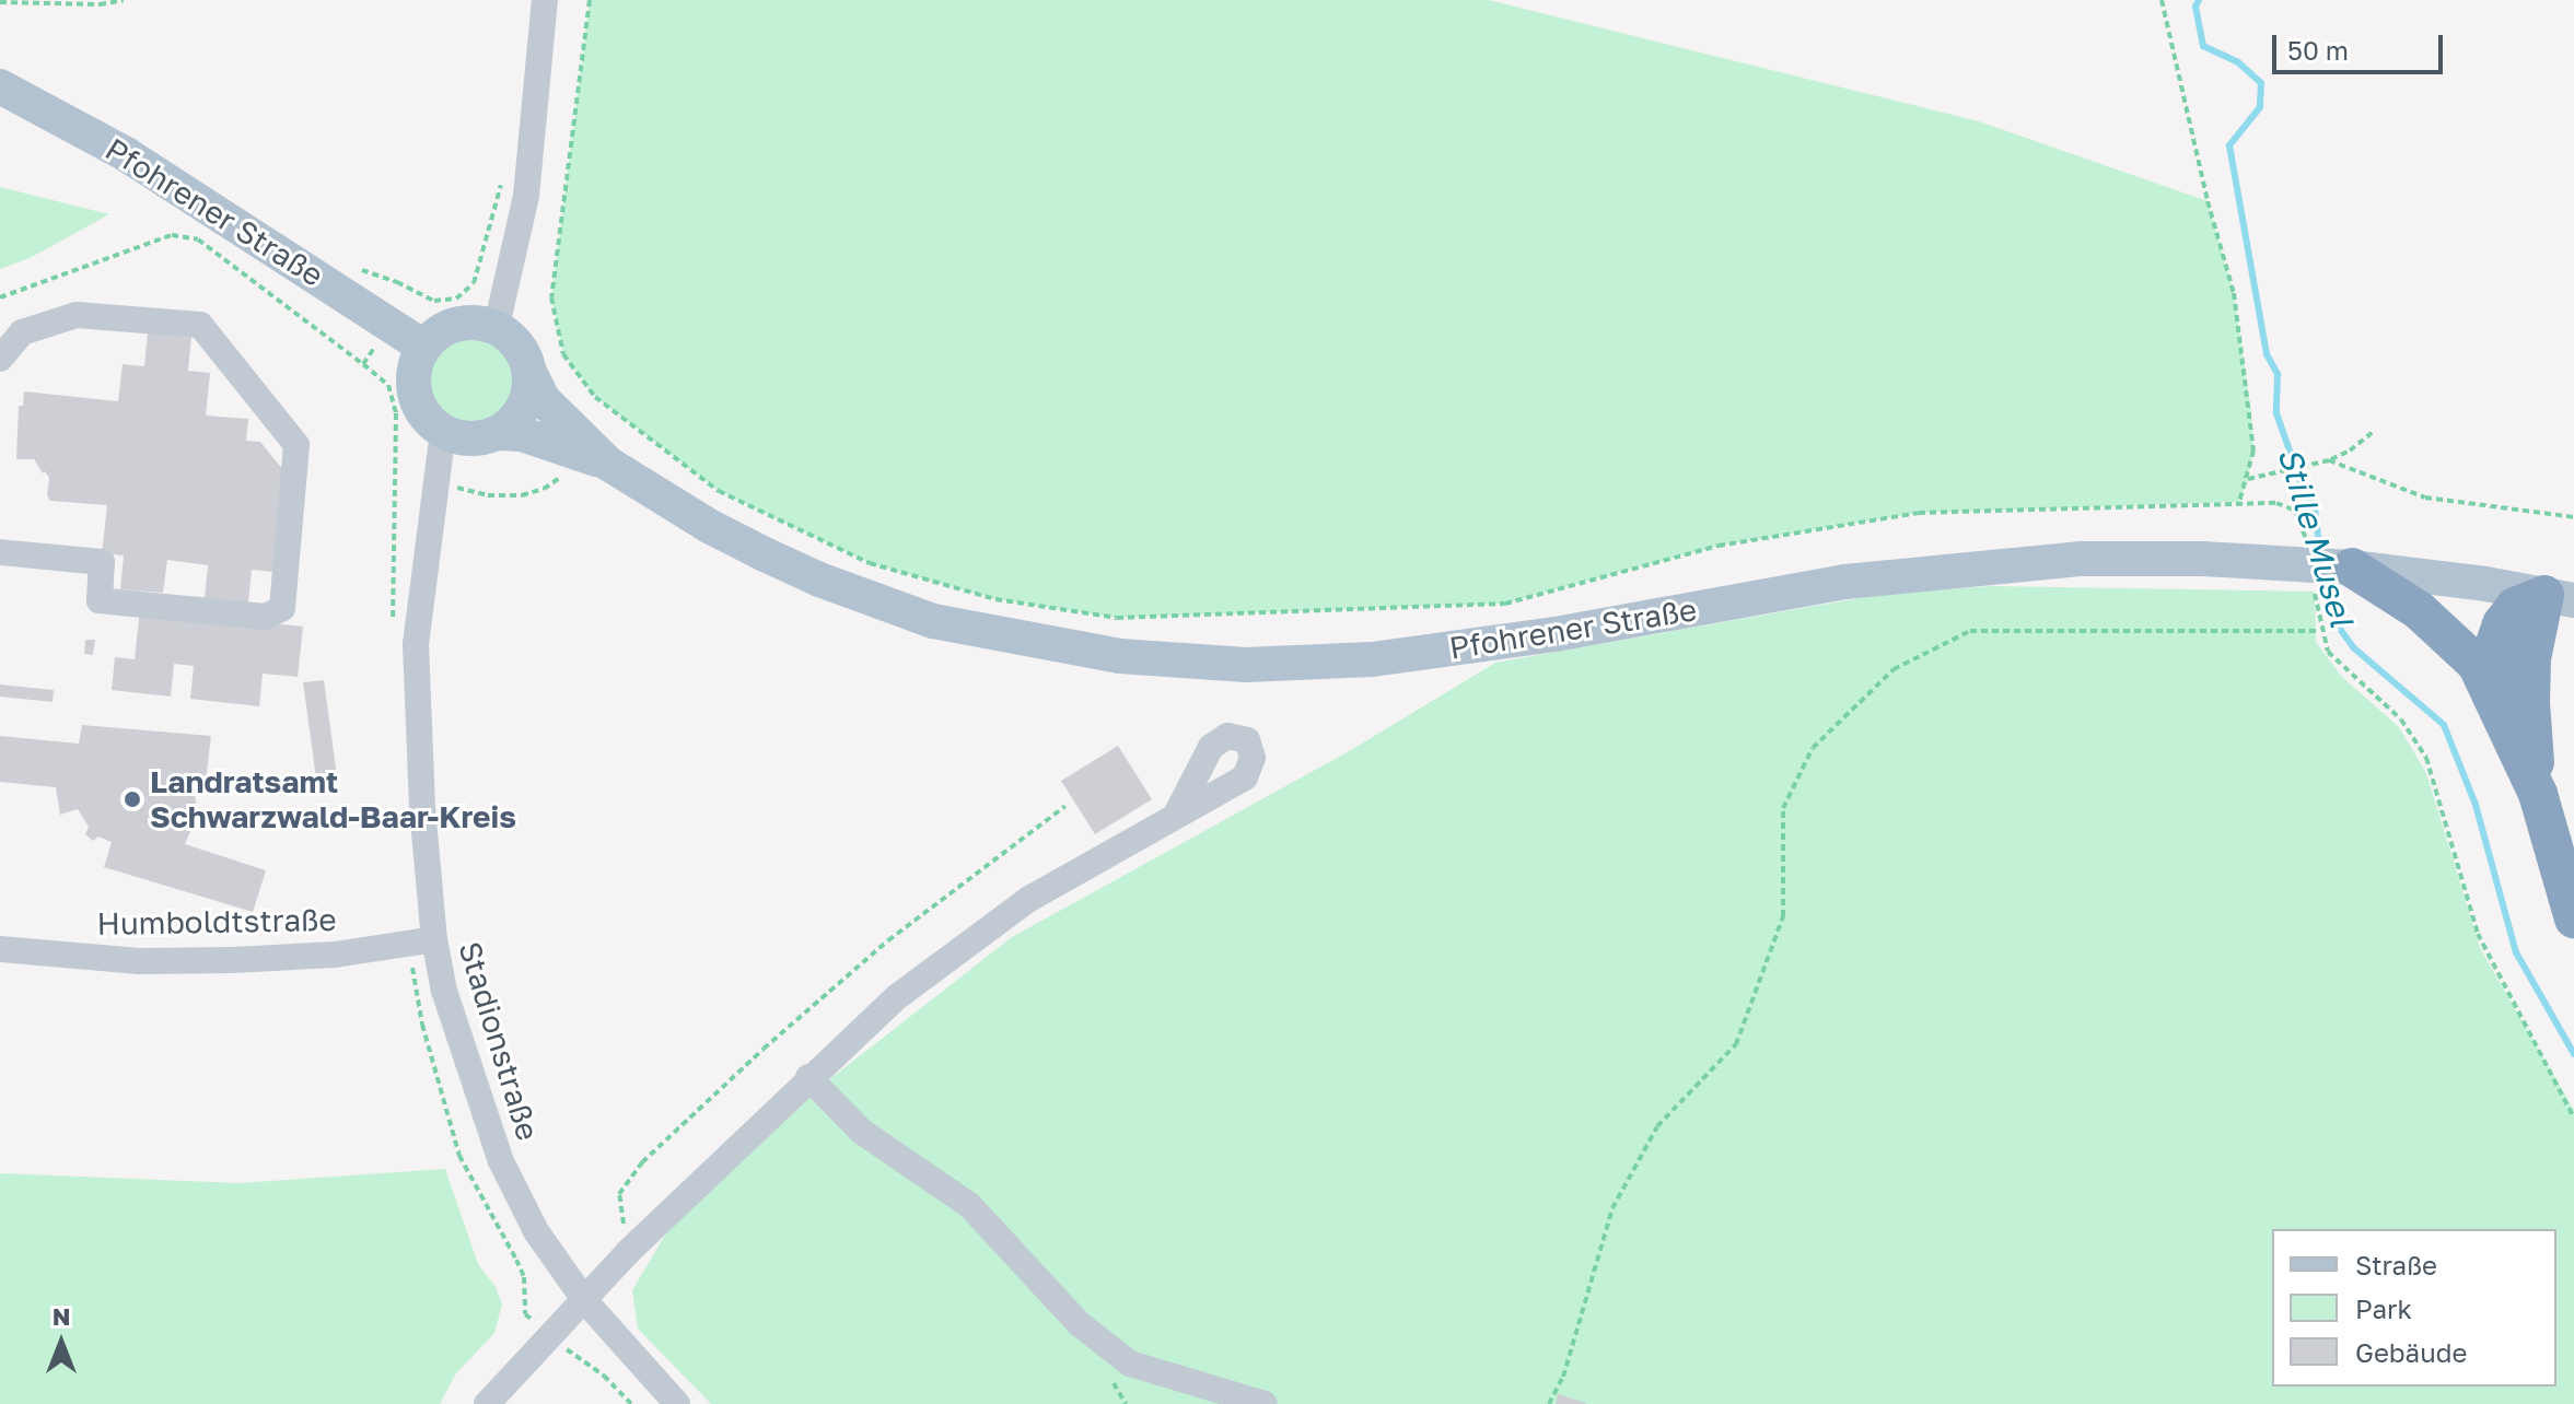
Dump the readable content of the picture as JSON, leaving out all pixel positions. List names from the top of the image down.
{
  "streets": {
    "main road": ["Pfohrener Straße"],
    "street": ["Humboldtstraße", "Stadionstraße"]
  },
  "crossings": [
    ["Pfohrener Straße", "Stadionstraße"],
    ["Humboldtstraße", "Stadionstraße"]
  ],
  "water": ["Stille Musel"],
  "places": ["Landratsamt Schwarzwald-Baar-Kreis"],
  "legend": ["Straße", "Park", "Gebäude"],
  "scale_bar": "50 m",
  "north": "top"
}
